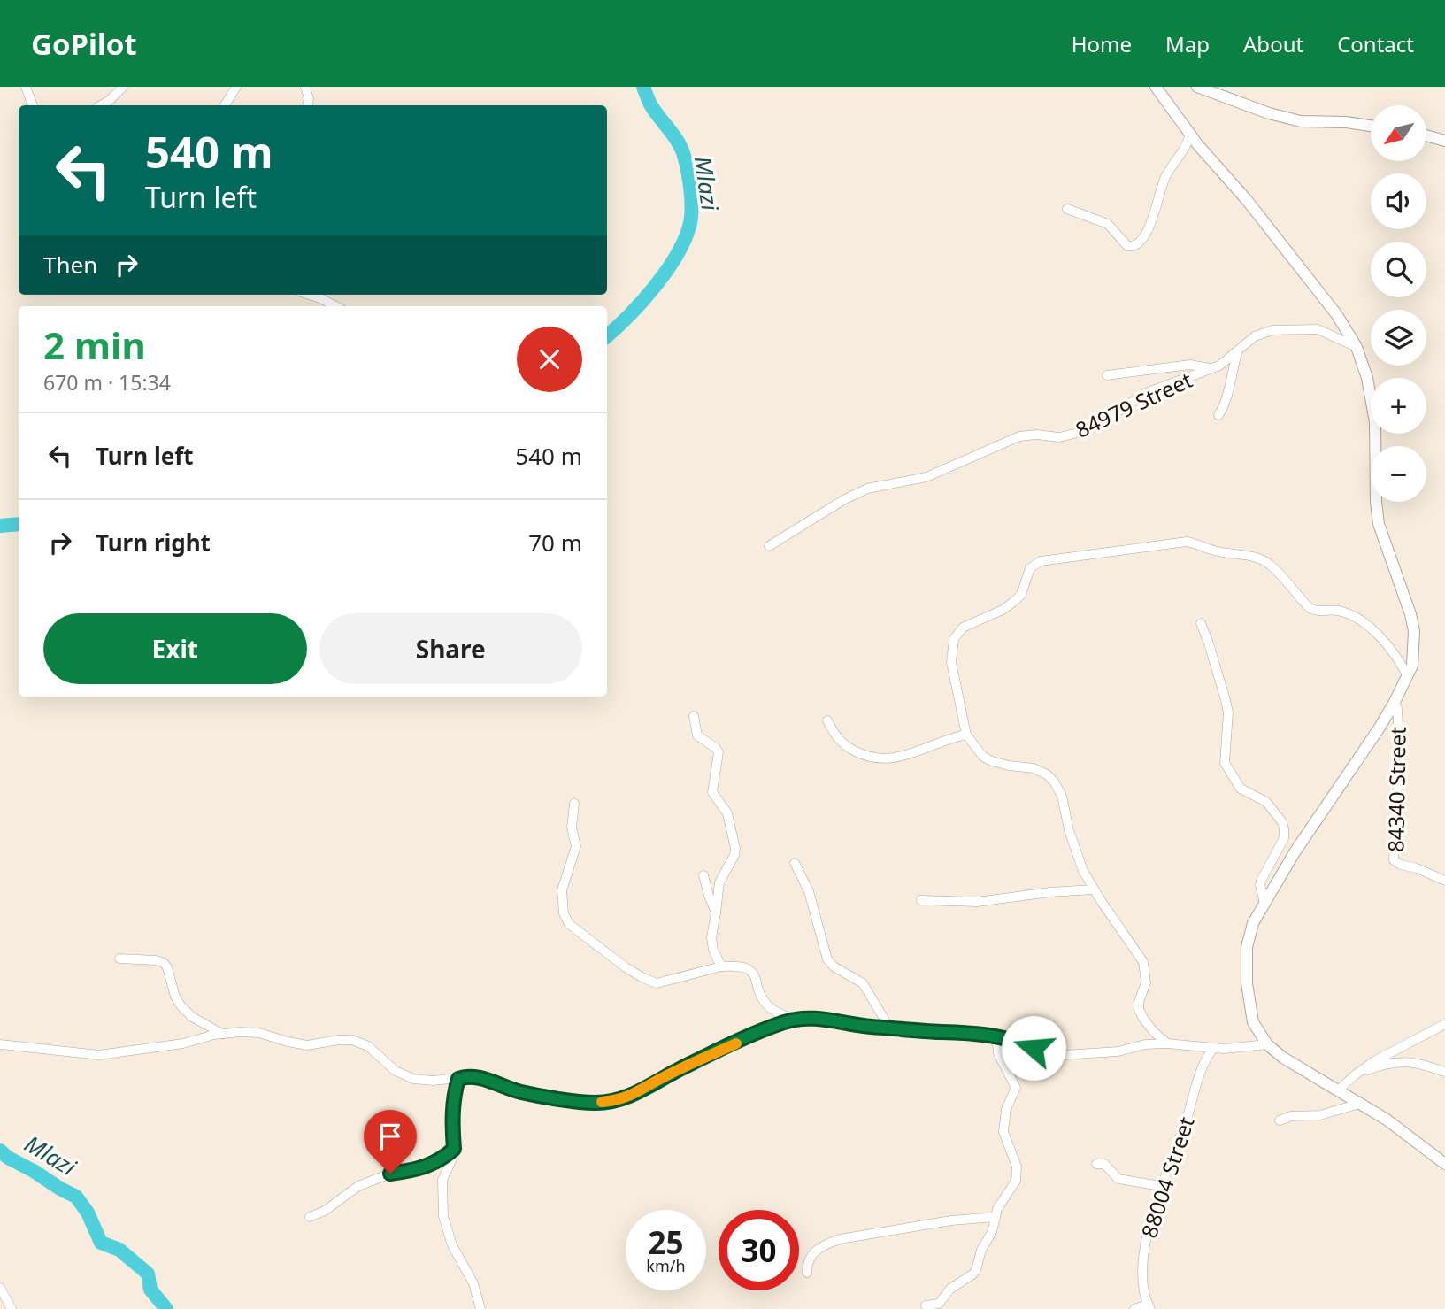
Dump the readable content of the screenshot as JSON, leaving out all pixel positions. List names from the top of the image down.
{
  "streets": {
    "street": ["84979 Street", "84340 Street", "88004 Street"]
  },
  "water": ["Mlazi"],
  "north": "bottom left",
  "page": {
    "header": "GoPilot",
    "nav": [
      "Home",
      "Map",
      "About",
      "Contact"
    ],
    "map_buttons": ["+", "−"],
    "turn": ["540 m", "Turn left"],
    "then": "Then",
    "heading": ["2 min", "670 m · 15:34"],
    "list": [
      {
        "name": "Turn left",
        "value": "540 m"
      },
      {
        "name": "Turn right",
        "value": "70 m"
      }
    ],
    "buttons": ["Exit", "Share"],
    "speed": "25 km/h",
    "limit": "30"
  }
}
